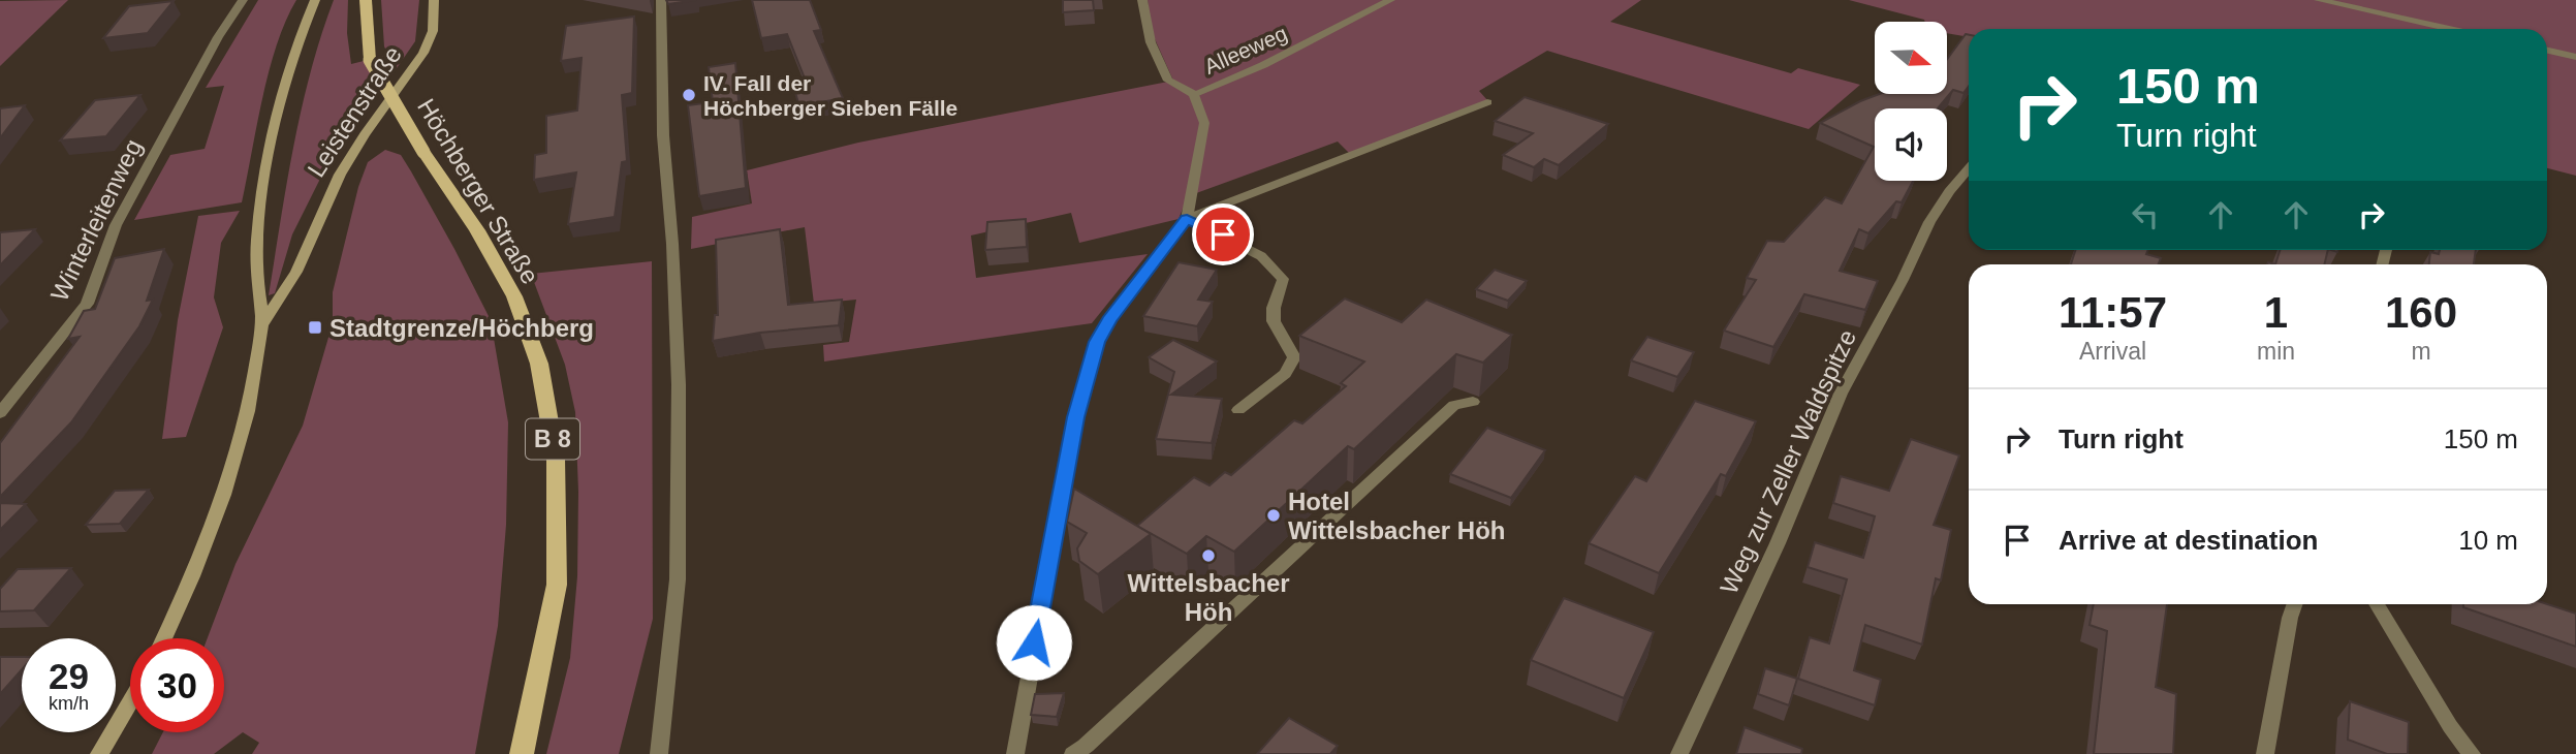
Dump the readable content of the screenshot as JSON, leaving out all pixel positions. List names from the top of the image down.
{
  "streets": {
    "main road": ["Leistenstraße", "Höchberger Straße", "B 8"],
    "street": ["Alleeweg", "Winterleitenweg", "Weg zur Zeller Waldspitze"]
  },
  "places": {
    "other": ["IV. Fall der Höchberger Sieben Fälle", "Hotel Wittelsbacher Höh", "Wittelsbacher Höh"],
    "transit": ["Stadtgrenze/Höchberg"]
  },
  "north": "right",
  "page": {
    "turn": ["150 m", "Turn right"],
    "eta": [
      "11:57",
      "Arrival",
      "1",
      "min",
      "160",
      "m"
    ],
    "list": [
      {
        "name": "Turn right",
        "value": "150 m"
      },
      {
        "name": "Arrive at destination",
        "value": "10 m"
      }
    ],
    "speed": "29 km/h",
    "limit": "30"
  }
}
